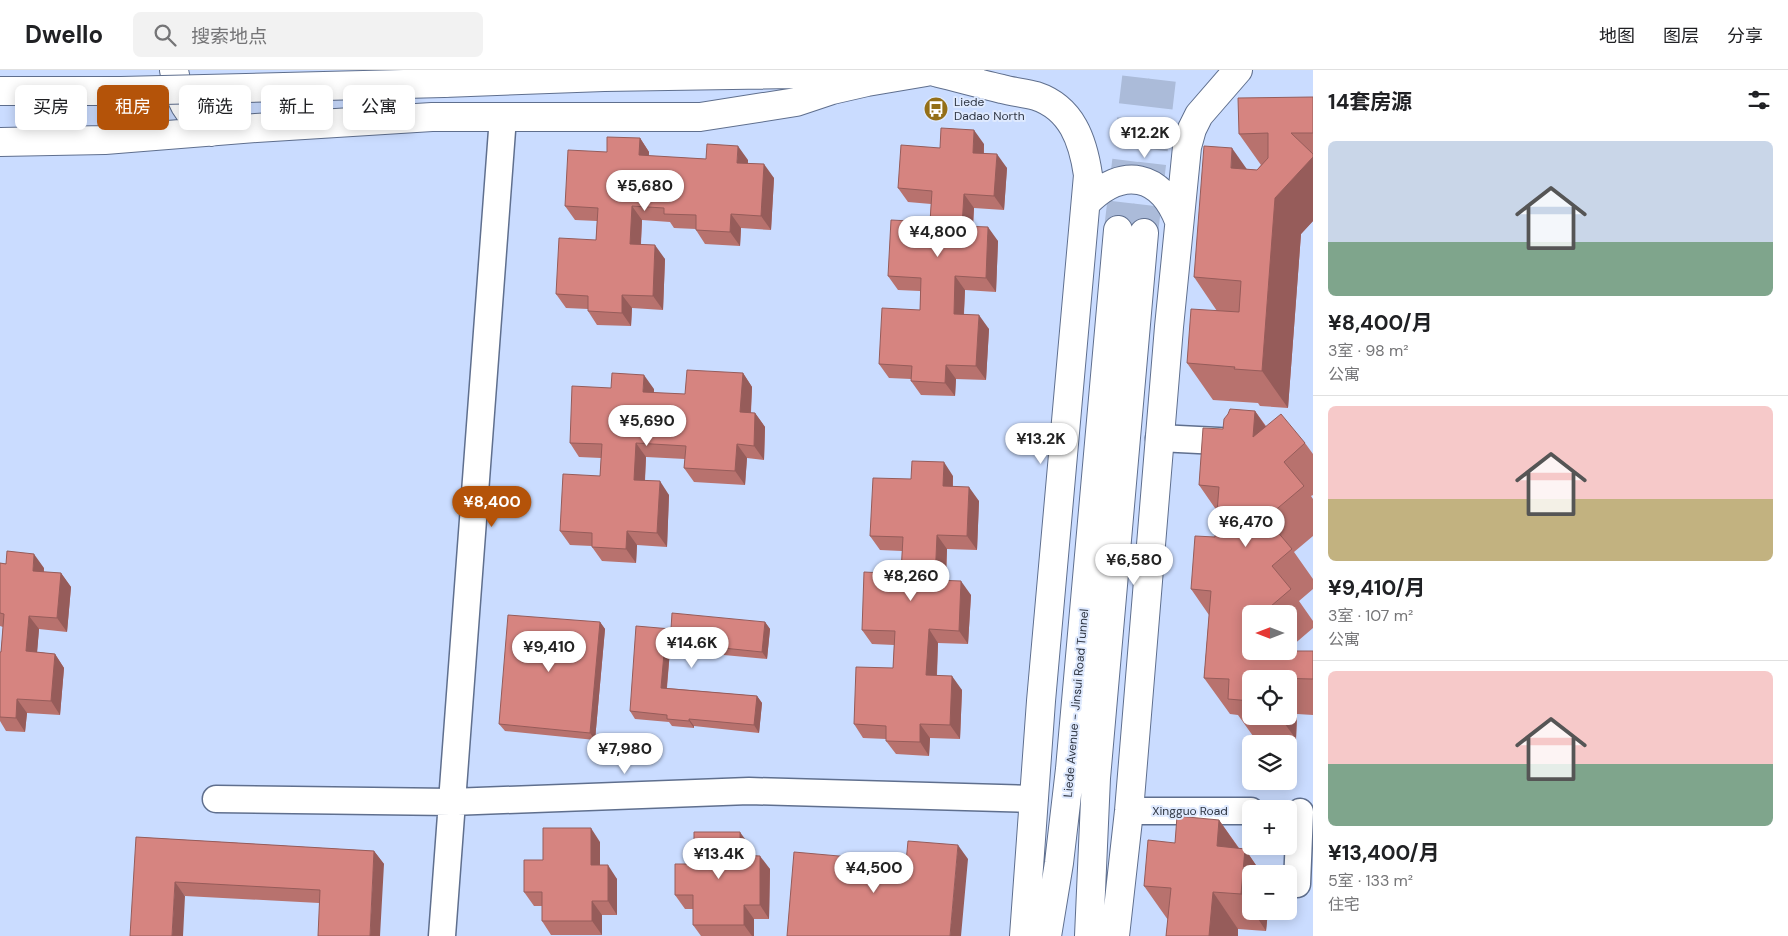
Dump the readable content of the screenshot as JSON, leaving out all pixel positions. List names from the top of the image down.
{
  "streets": {
    "main road": ["Liede Avenue - Jinsui Road Tunnel"],
    "street": ["Xingguo Road"]
  },
  "places": {
    "bus stop": ["Liede Dadao North"]
  },
  "north": "left",
  "page": {
    "header": "Dwello",
    "search": "搜索地点",
    "nav": ["地图", "图层", "分享"],
    "heading": "14套房源",
    "chip": [
      "买房",
      "租房",
      "筛选",
      "新上",
      "公寓"
    ],
    "price": [
      "¥12.2K",
      "¥5,680",
      "¥4,800",
      "¥5,690",
      "¥13.2K",
      "¥8,400",
      "¥6,470",
      "¥6,580",
      "¥8,260",
      "¥14.6K",
      "¥9,410",
      "¥7,980",
      "¥13.4K",
      "¥4,500"
    ],
    "list": [
      {
        "name": "¥8,400/月",
        "note": "3室 · 98 m² · 公寓"
      },
      {
        "name": "¥9,410/月",
        "note": "3室 · 107 m² · 公寓"
      },
      {
        "name": "¥13,400/月",
        "note": "5室 · 133 m² · 住宅"
      }
    ],
    "map_buttons": ["+", "−"]
  }
}
